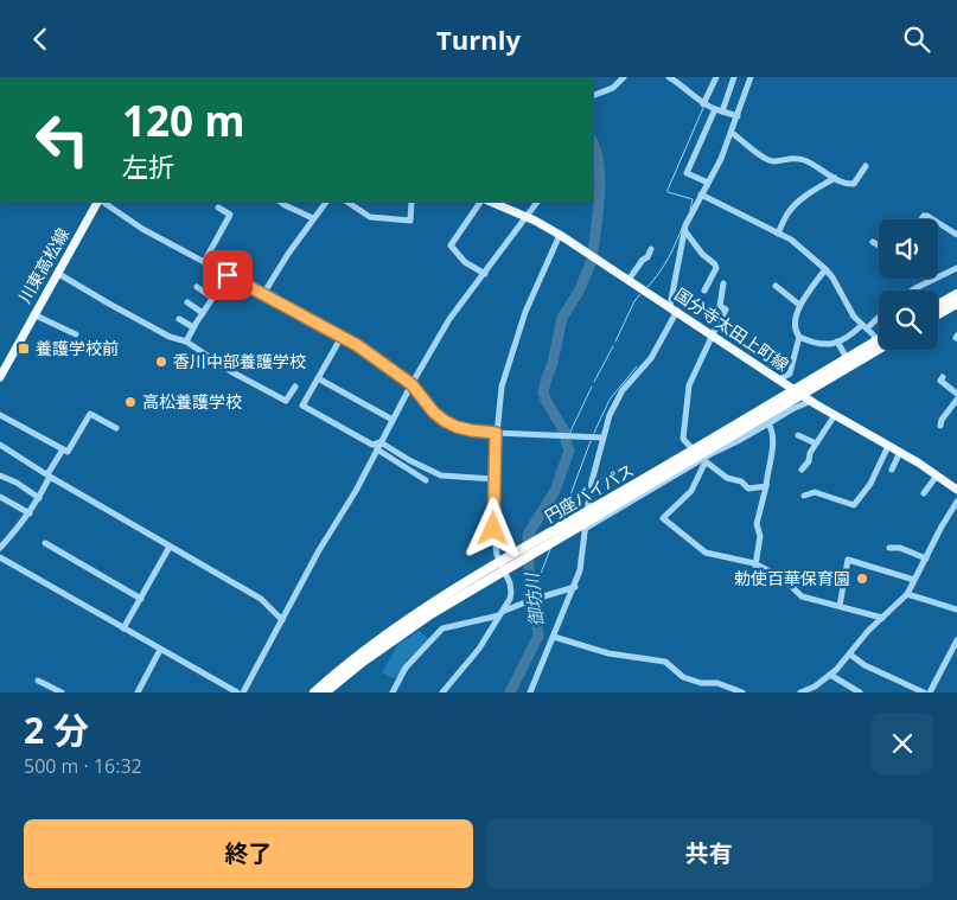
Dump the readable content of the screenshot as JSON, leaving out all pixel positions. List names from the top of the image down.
{
  "streets": {
    "highway": ["円座バイパス"],
    "main road": ["川東高松線", "国分寺太田上町線"]
  },
  "crossings": [
    ["国分寺太田上町線", "円座バイパス"]
  ],
  "water": ["御坊川"],
  "places": {
    "transit": ["養護学校前"],
    "other": ["香川中部養護学校", "高松養護学校", "勅使百華保育園"]
  },
  "page": {
    "header": "Turnly",
    "turn": ["120 m", "左折"],
    "heading": ["2 分", "500 m · 16:32"],
    "buttons": ["終了", "共有"]
  }
}
